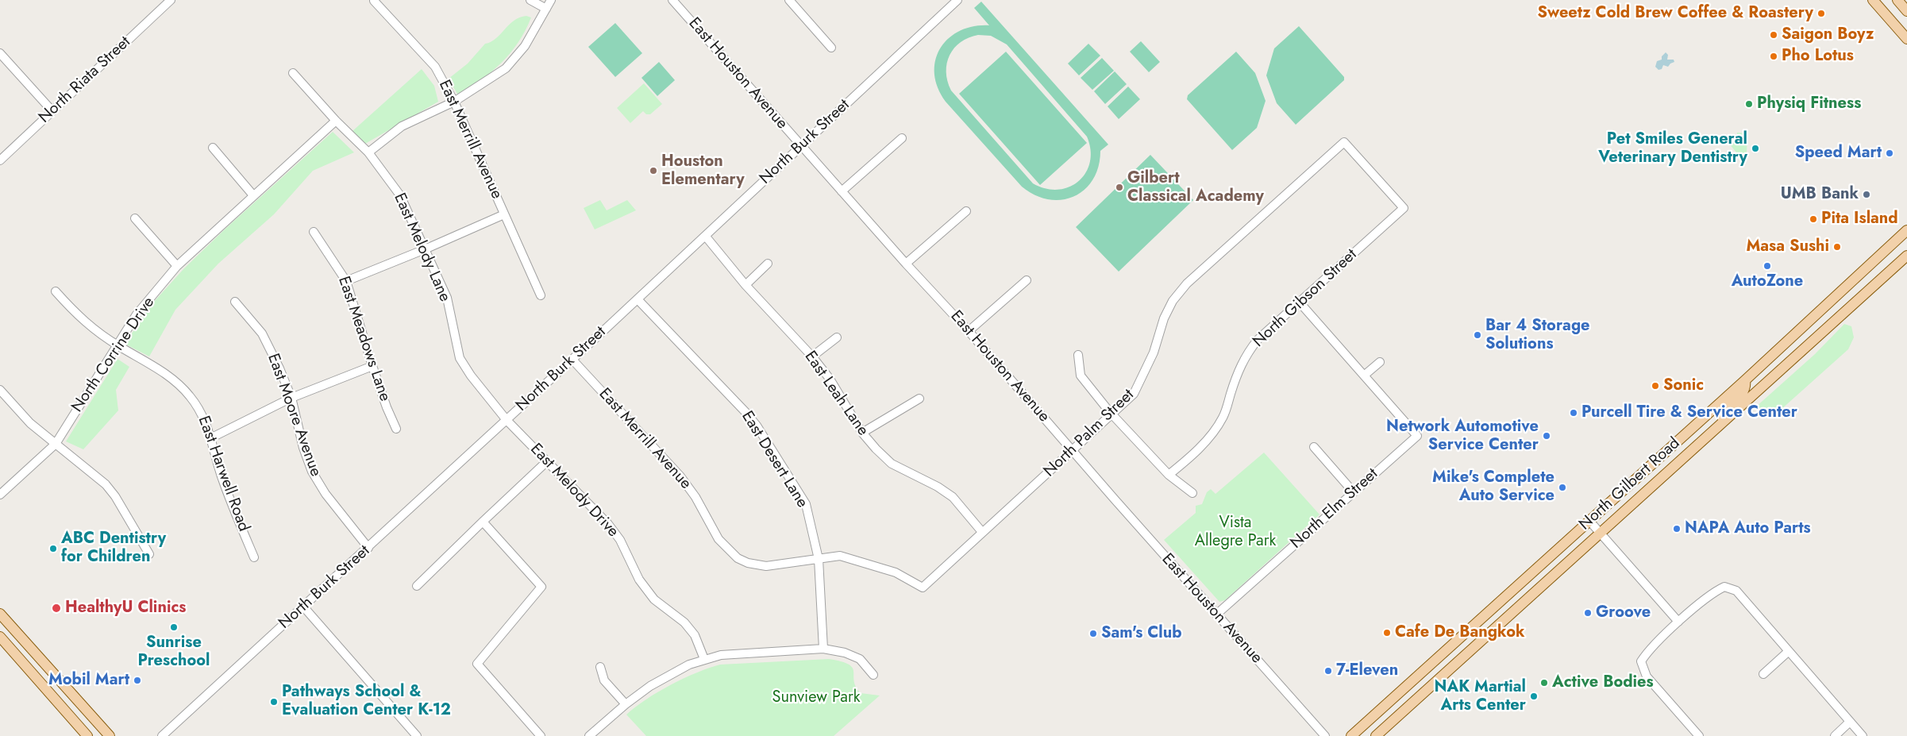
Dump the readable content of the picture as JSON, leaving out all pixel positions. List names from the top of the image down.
{
  "streets": {
    "main road": ["North Gilbert Road"],
    "street": [
      "East Houston Avenue",
      "North Riata Street",
      "East Merrill Avenue",
      "North Burk Street",
      "East Melody Lane",
      "North Gibson Street",
      "East Meadows Lane",
      "North Corrine Drive",
      "East Leah Lane",
      "East Moore Avenue",
      "North Palm Street",
      "East Desert Lane",
      "East Harwell Road",
      "East Melody Drive",
      "North Elm Street"
    ]
  },
  "crossings": [
    ["East Houston Avenue", "North Burk Street"],
    ["East Houston Avenue", "North Palm Street"],
    ["East Houston Avenue", "North Elm Street"],
    ["East Merrill Avenue", "North Burk Street"],
    ["East Merrill Avenue", "North Palm Street"],
    ["East Merrill Avenue", "East Desert Lane"],
    ["North Burk Street", "East Melody Lane"],
    ["North Burk Street", "East Leah Lane"],
    ["North Burk Street", "East Moore Avenue"],
    ["North Burk Street", "East Desert Lane"],
    ["North Burk Street", "East Melody Drive"],
    ["East Melody Lane", "North Corrine Drive"],
    ["East Melody Lane", "East Melody Drive"],
    ["North Gibson Street", "North Palm Street"],
    ["North Corrine Drive", "East Harwell Road"],
    ["East Leah Lane", "North Palm Street"]
  ],
  "parks": ["Vista Allegre Park", "Sunview Park"],
  "places": [
    "Sweetz Cold Brew Coffee & Roastery",
    "Saigon Boyz",
    "Pho Lotus",
    "Physiq Fitness",
    "Pet Smiles General Veterinary Dentistry",
    "Speed Mart",
    "Houston Elementary",
    "Gilbert Classical Academy",
    "UMB Bank",
    "Pita Island",
    "Masa Sushi",
    "AutoZone",
    "Bar 4 Storage Solutions",
    "Sonic",
    "Purcell Tire & Service Center",
    "Network Automotive Service Center",
    "Mike's Complete Auto Service",
    "NAPA Auto Parts",
    "ABC Dentistry for Children",
    "HealthyU Clinics",
    "Groove",
    "Sunrise Preschool",
    "Cafe De Bangkok",
    "Sam's Club",
    "7-Eleven",
    "Mobil Mart",
    "Active Bodies",
    "NAK Martial Arts Center",
    "Pathways School & Evaluation Center K-12"
  ]
}
